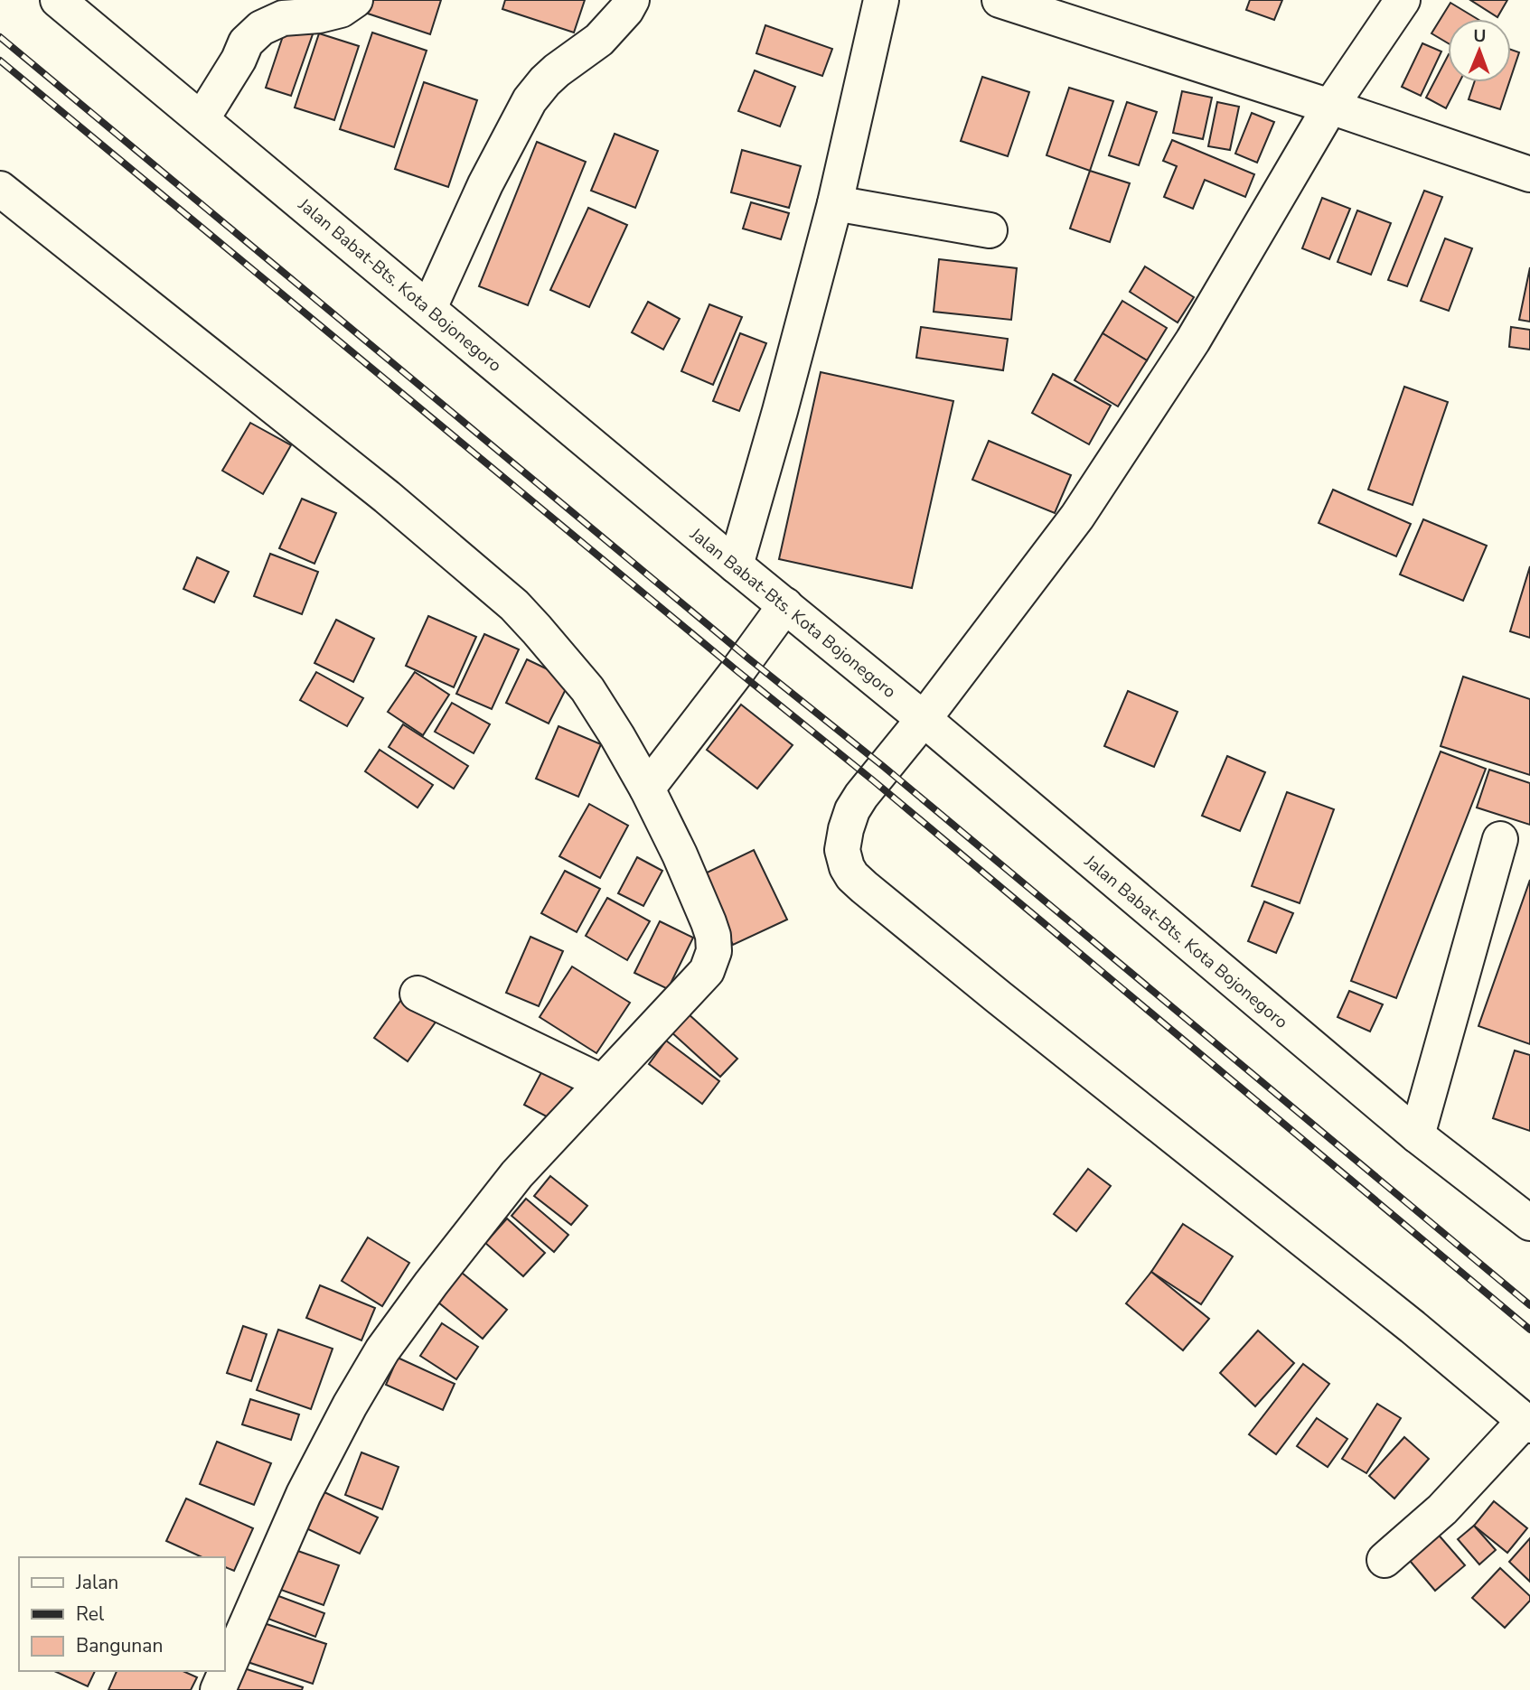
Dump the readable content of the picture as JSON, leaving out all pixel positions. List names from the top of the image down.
{
  "streets": {
    "main road": ["Jalan Babat-Bts. Kota Bojonegoro"]
  },
  "legend": ["Jalan", "Rel", "Bangunan"],
  "north": "top"
}
